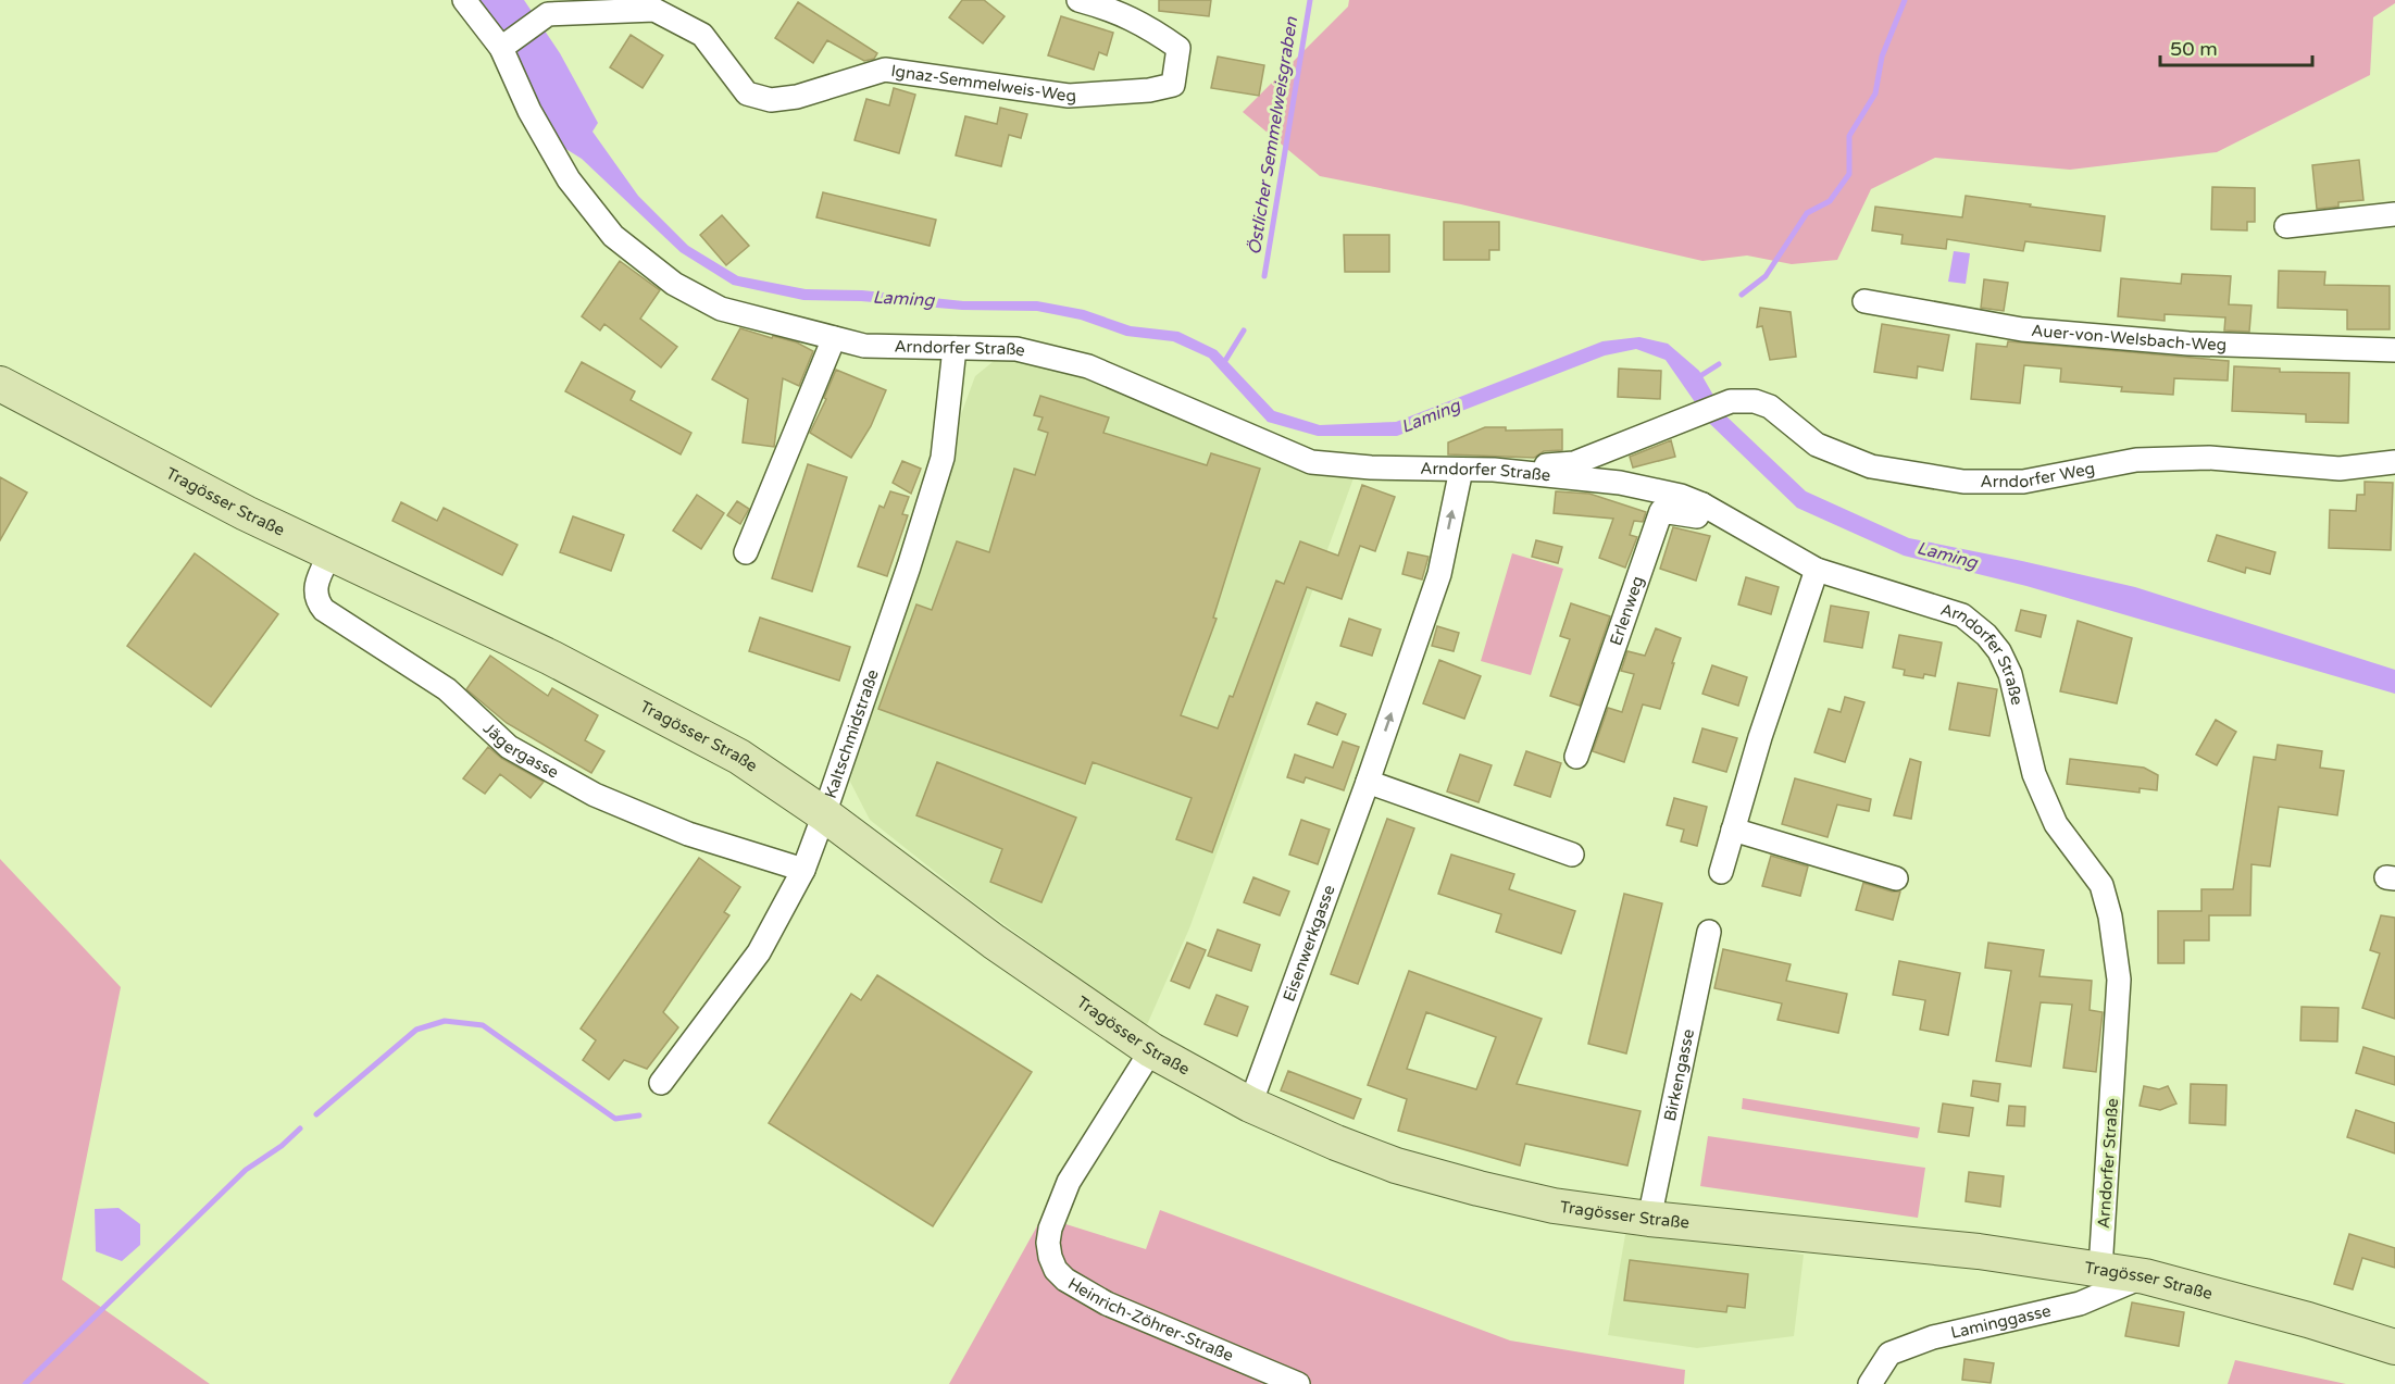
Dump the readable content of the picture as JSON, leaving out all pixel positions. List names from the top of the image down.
{
  "streets": {
    "main road": ["Tragösser Straße"],
    "street": [
      "Ignaz-Semmelweis-Weg",
      "Auer-von-Welsbach-Weg",
      "Arndorfer Straße",
      "Arndorfer Weg",
      "Erlenweg",
      "Kaltschmidstraße",
      "Jägergasse",
      "Eisenwerkgasse",
      "Birkengasse",
      "Heinrich-Zöhrer-Straße",
      "Laminggasse"
    ]
  },
  "crossings": [
    ["Ignaz-Semmelweis-Weg", "Arndorfer Straße"],
    ["Arndorfer Straße", "Arndorfer Weg"],
    ["Arndorfer Straße", "Tragösser Straße"],
    ["Arndorfer Straße", "Erlenweg"],
    ["Arndorfer Straße", "Kaltschmidstraße"],
    ["Arndorfer Straße", "Eisenwerkgasse"],
    ["Tragösser Straße", "Kaltschmidstraße"],
    ["Tragösser Straße", "Jägergasse"],
    ["Tragösser Straße", "Eisenwerkgasse"],
    ["Tragösser Straße", "Birkengasse"],
    ["Tragösser Straße", "Heinrich-Zöhrer-Straße"],
    ["Tragösser Straße", "Laminggasse"],
    ["Kaltschmidstraße", "Jägergasse"]
  ],
  "one_way": ["Eisenwerkgasse"],
  "water": ["Östlicher Semmelweisgraben", "Laming"],
  "scale_bar": "50 m"
}
